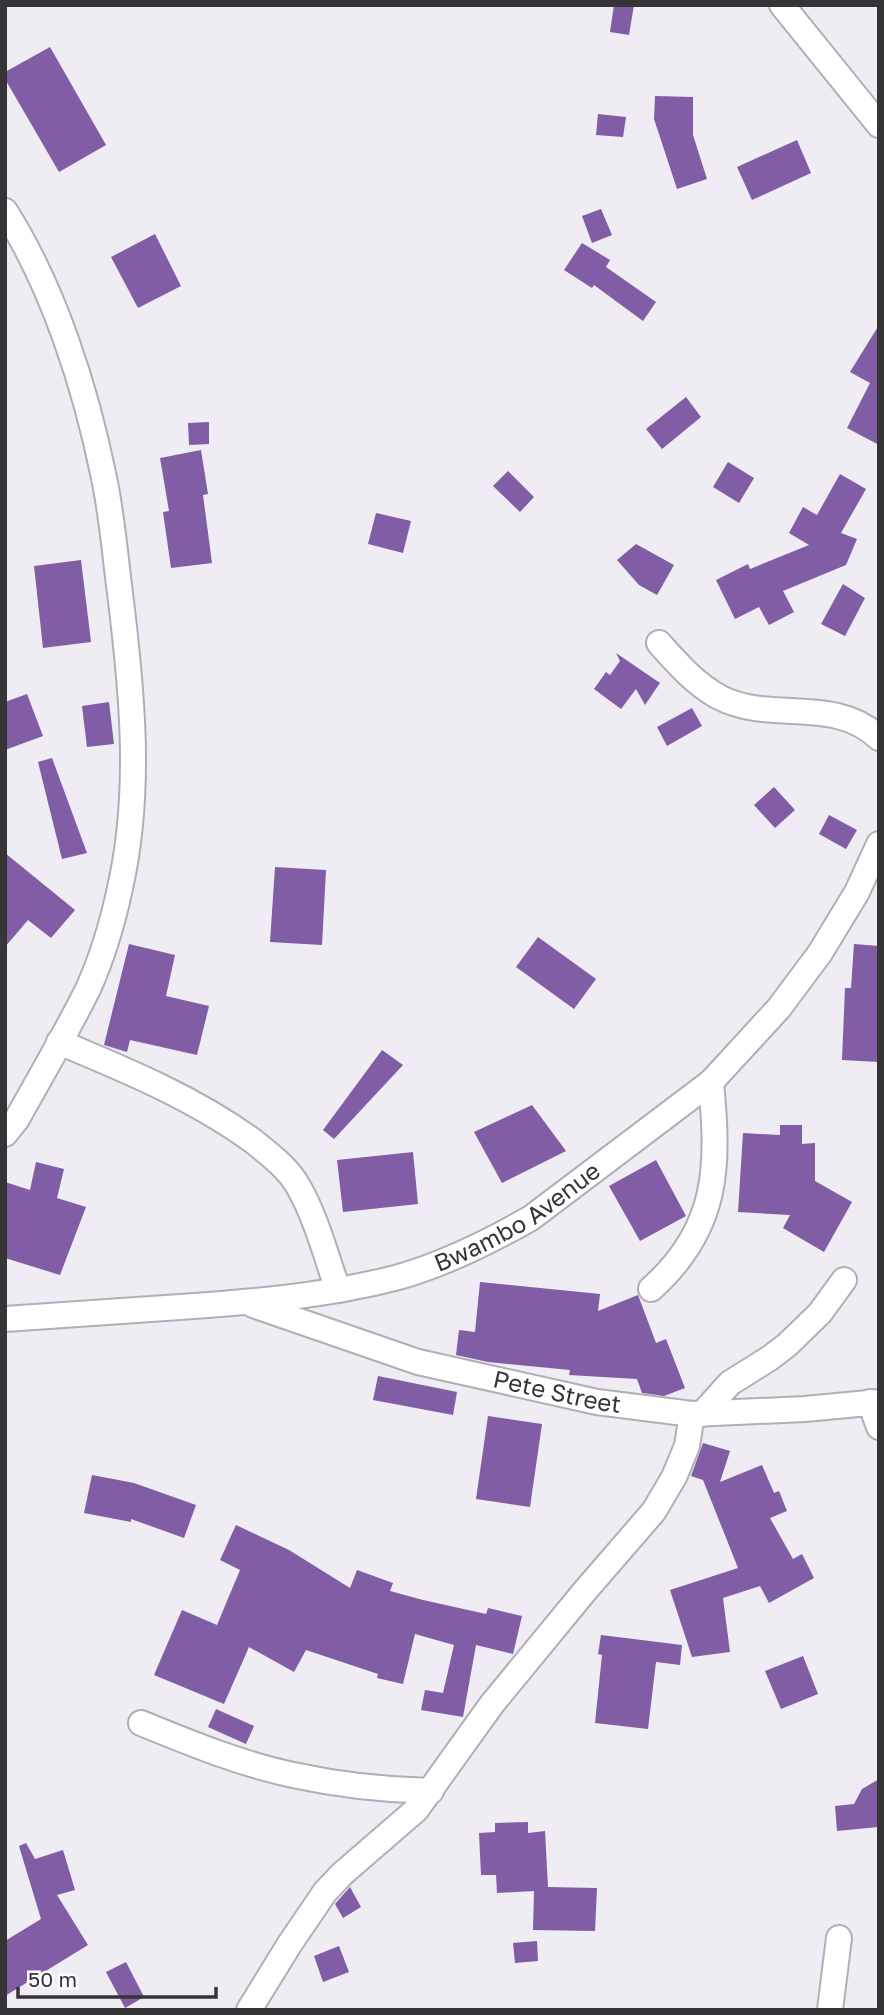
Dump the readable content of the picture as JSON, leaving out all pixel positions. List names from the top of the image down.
{
  "streets": {
    "street": ["Bwambo Avenue", "Pete Street"]
  },
  "crossings": [
    ["Bwambo Avenue", "Pete Street"]
  ],
  "scale_bar": "50 m"
}
